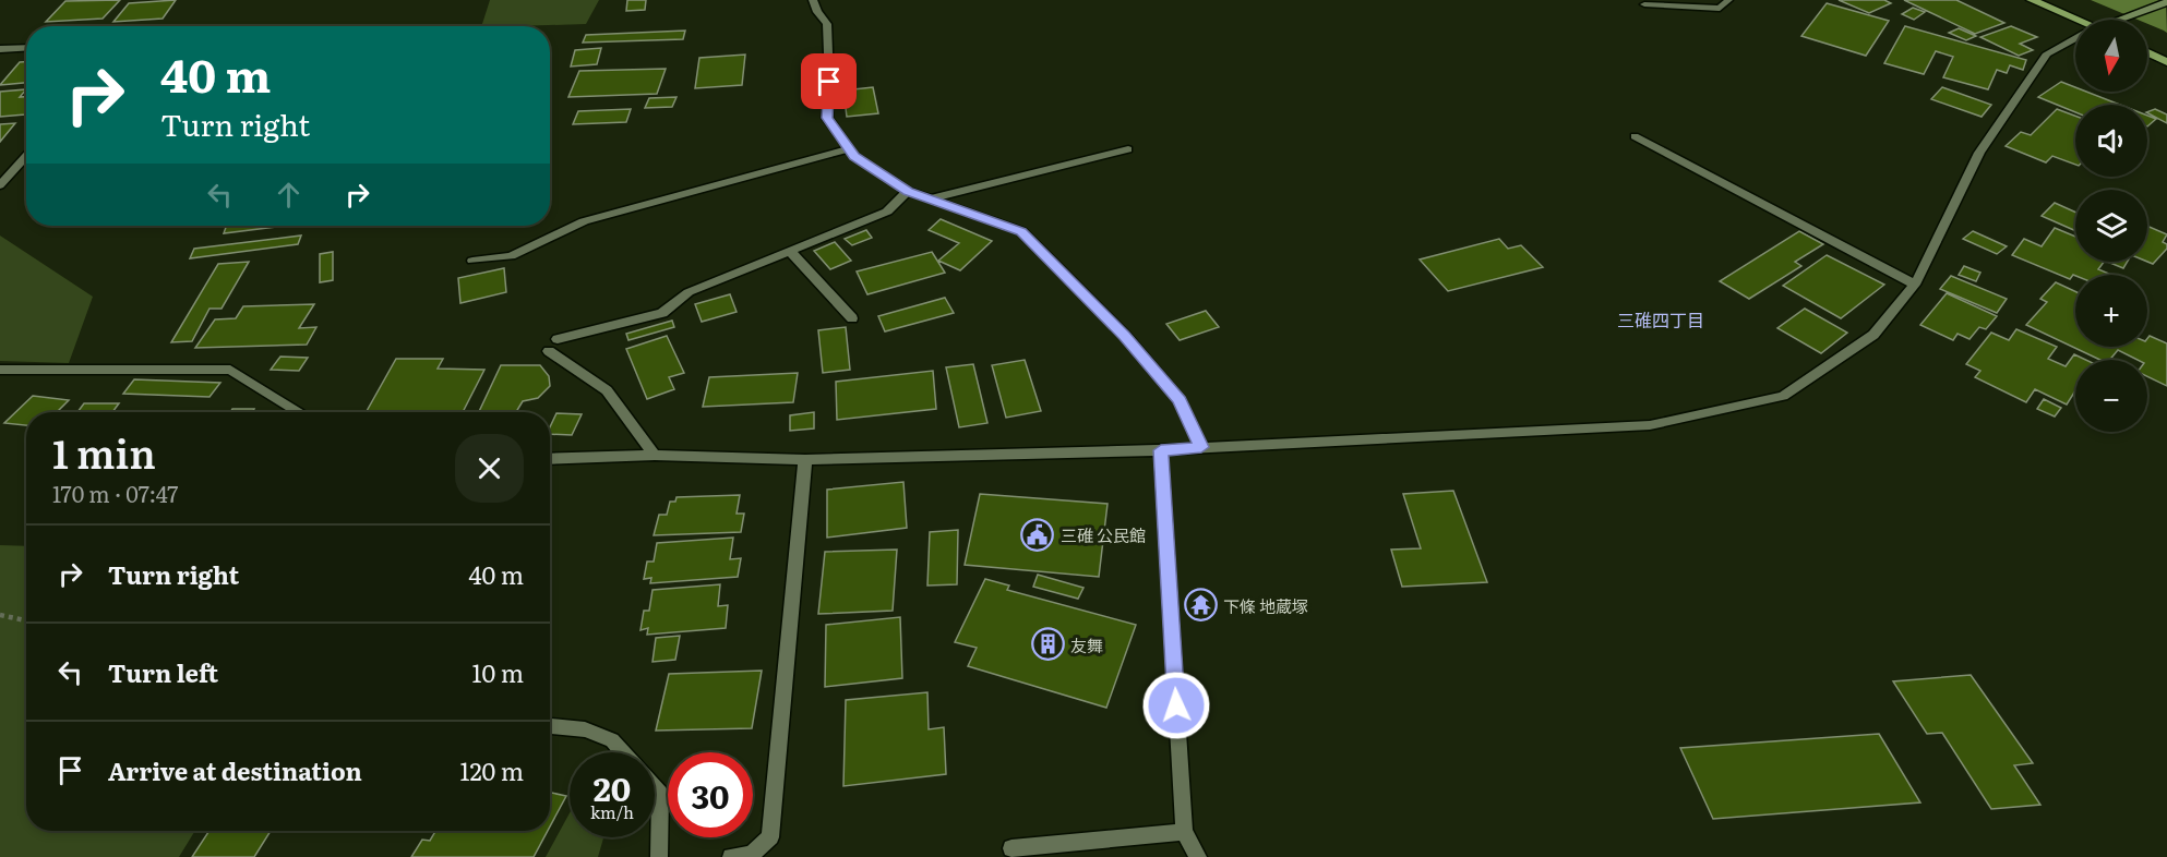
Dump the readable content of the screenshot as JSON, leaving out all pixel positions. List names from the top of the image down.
{
  "districts": ["三碓四丁目"],
  "places": {
    "public building": ["三碓 公民館"],
    "temple": ["下條 地蔵塚"],
    "building": ["友舞"]
  },
  "north": "bottom",
  "page": {
    "map_buttons": ["+", "−"],
    "turn": ["40 m", "Turn right"],
    "heading": ["1 min", "170 m · 07:47"],
    "list": [
      {
        "name": "Turn right",
        "value": "40 m"
      },
      {
        "name": "Turn left",
        "value": "10 m"
      },
      {
        "name": "Arrive at destination",
        "value": "120 m"
      }
    ],
    "speed": "20 km/h",
    "limit": "30"
  }
}
